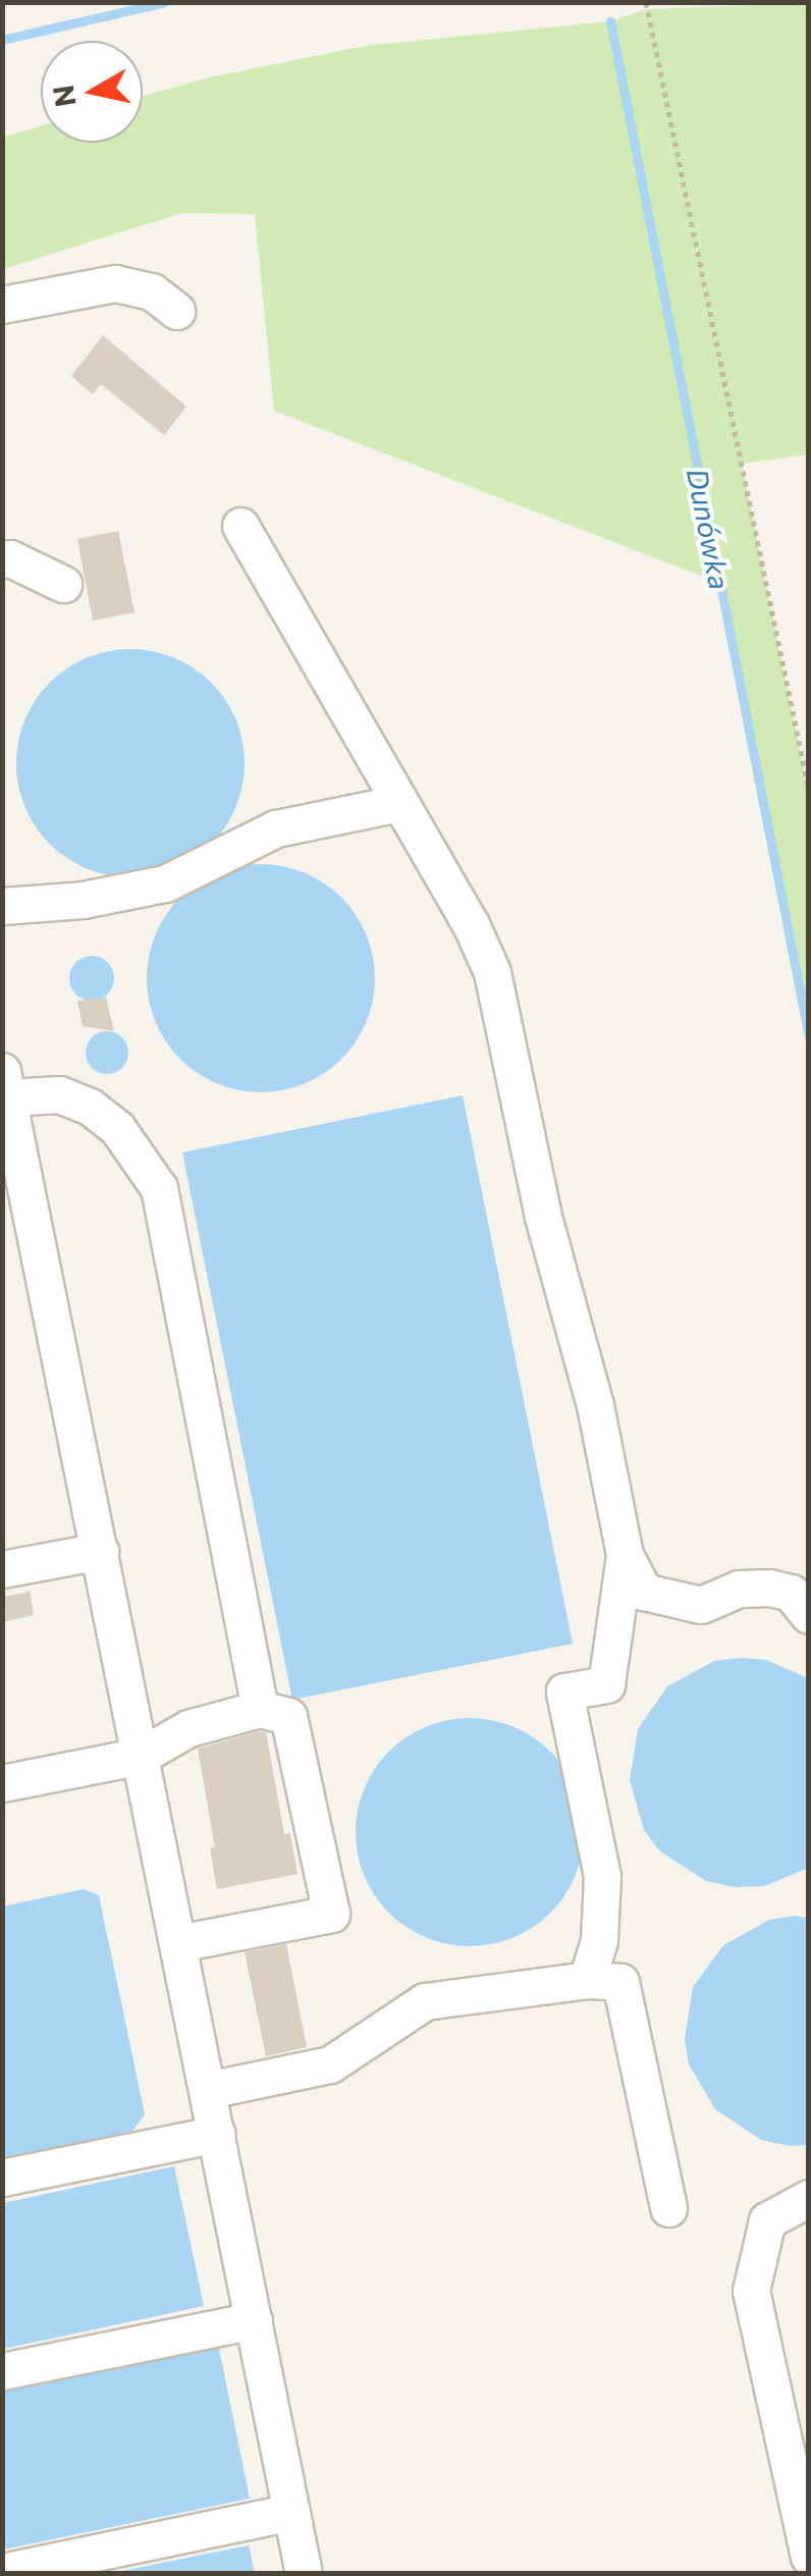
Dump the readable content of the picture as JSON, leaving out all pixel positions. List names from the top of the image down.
{
  "water": ["Dunówka"],
  "north": "left"
}
